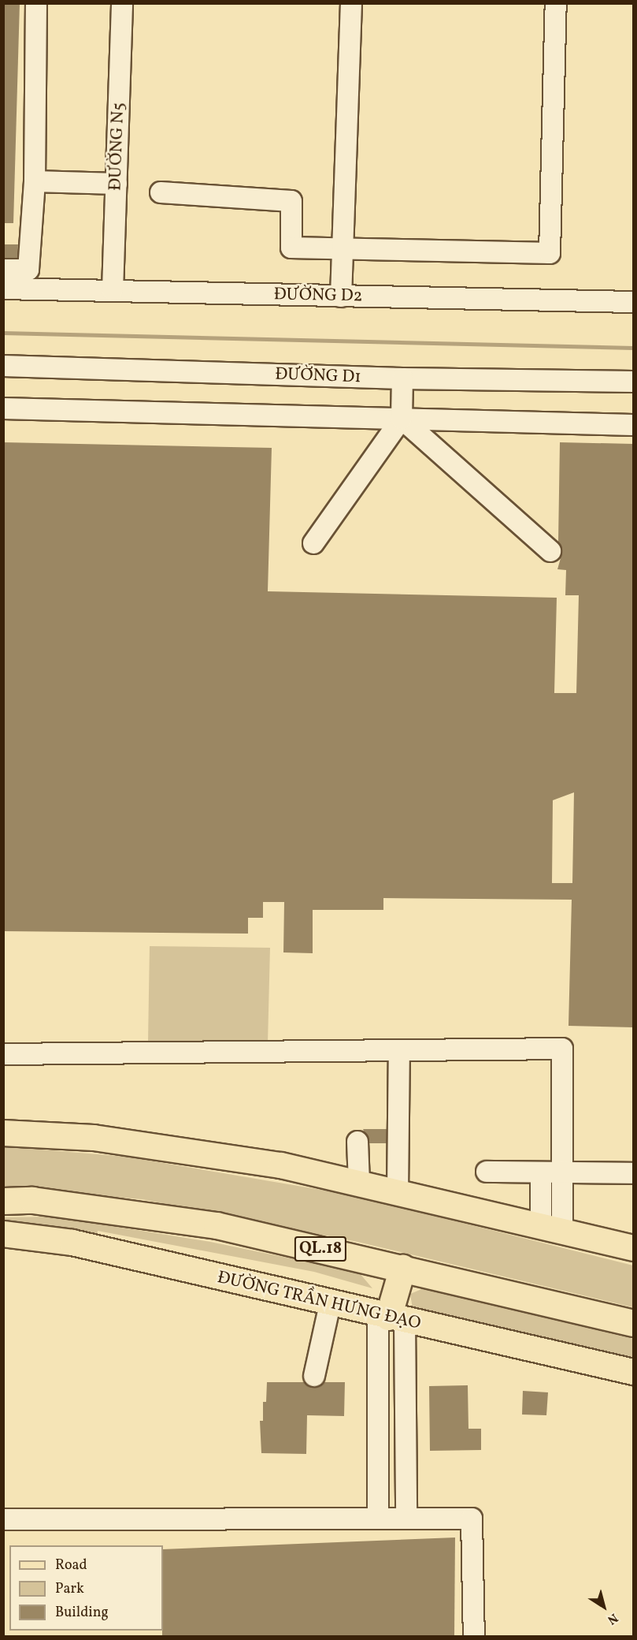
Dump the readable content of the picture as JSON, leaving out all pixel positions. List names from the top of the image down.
{
  "streets": {
    "highway": ["QL.18"],
    "main road": ["ĐƯỜNG TRẦN HƯNG ĐẠO"],
    "street": ["ĐƯỜNG N5", "ĐƯỜNG D2", "ĐƯỜNG D1"]
  },
  "crossings": [
    ["ĐƯỜNG N5", "ĐƯỜNG D2"]
  ],
  "legend": ["Road", "Park", "Building"],
  "north": "bottom right"
}
